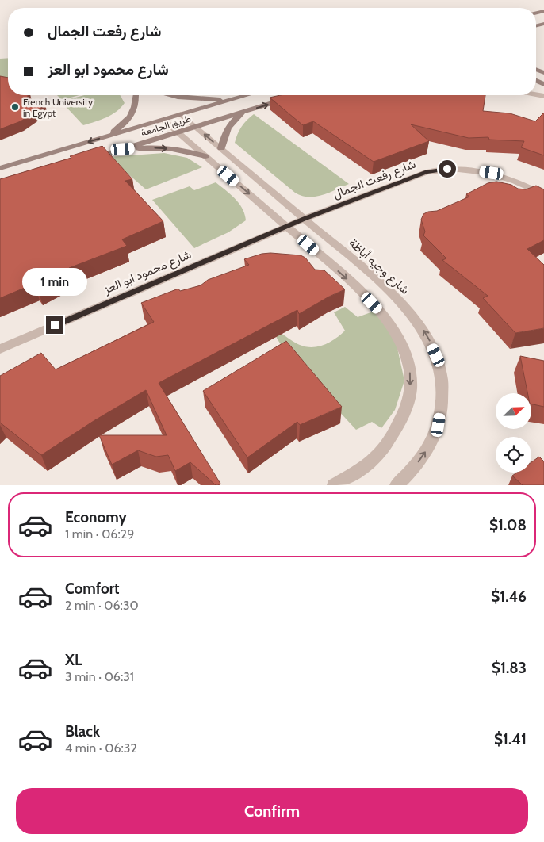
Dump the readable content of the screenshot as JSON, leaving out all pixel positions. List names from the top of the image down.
{
  "streets": {
    "street": [
      "طريق الجامعة",
      "شارع رفعت الجمال",
      "شارع وجيه أباظة",
      "شارع محمود ابو العز"
    ]
  },
  "crossings": [
    ["طريق الجامعة", "شارع وجيه أباظة"],
    ["شارع رفعت الجمال", "شارع وجيه أباظة"],
    ["شارع رفعت الجمال", "شارع محمود ابو العز"],
    ["شارع وجيه أباظة", "شارع محمود ابو العز"]
  ],
  "one_way": ["شارع وجيه أباظة"],
  "places": ["French University in Egypt"],
  "north": "top right",
  "page": {
    "banner": ["شارع رفعت الجمال", "شارع محمود ابو العز"],
    "bubble": "1 min",
    "list": [
      {
        "name": "Economy",
        "note": "1 min · 06:29",
        "value": "$1.08"
      },
      {
        "name": "Comfort",
        "note": "2 min · 06:30",
        "value": "$1.46"
      },
      {
        "name": "XL",
        "note": "3 min · 06:31",
        "value": "$1.83"
      },
      {
        "name": "Black",
        "note": "4 min · 06:32",
        "value": "$1.41"
      }
    ],
    "buttons": "Confirm"
  }
}
